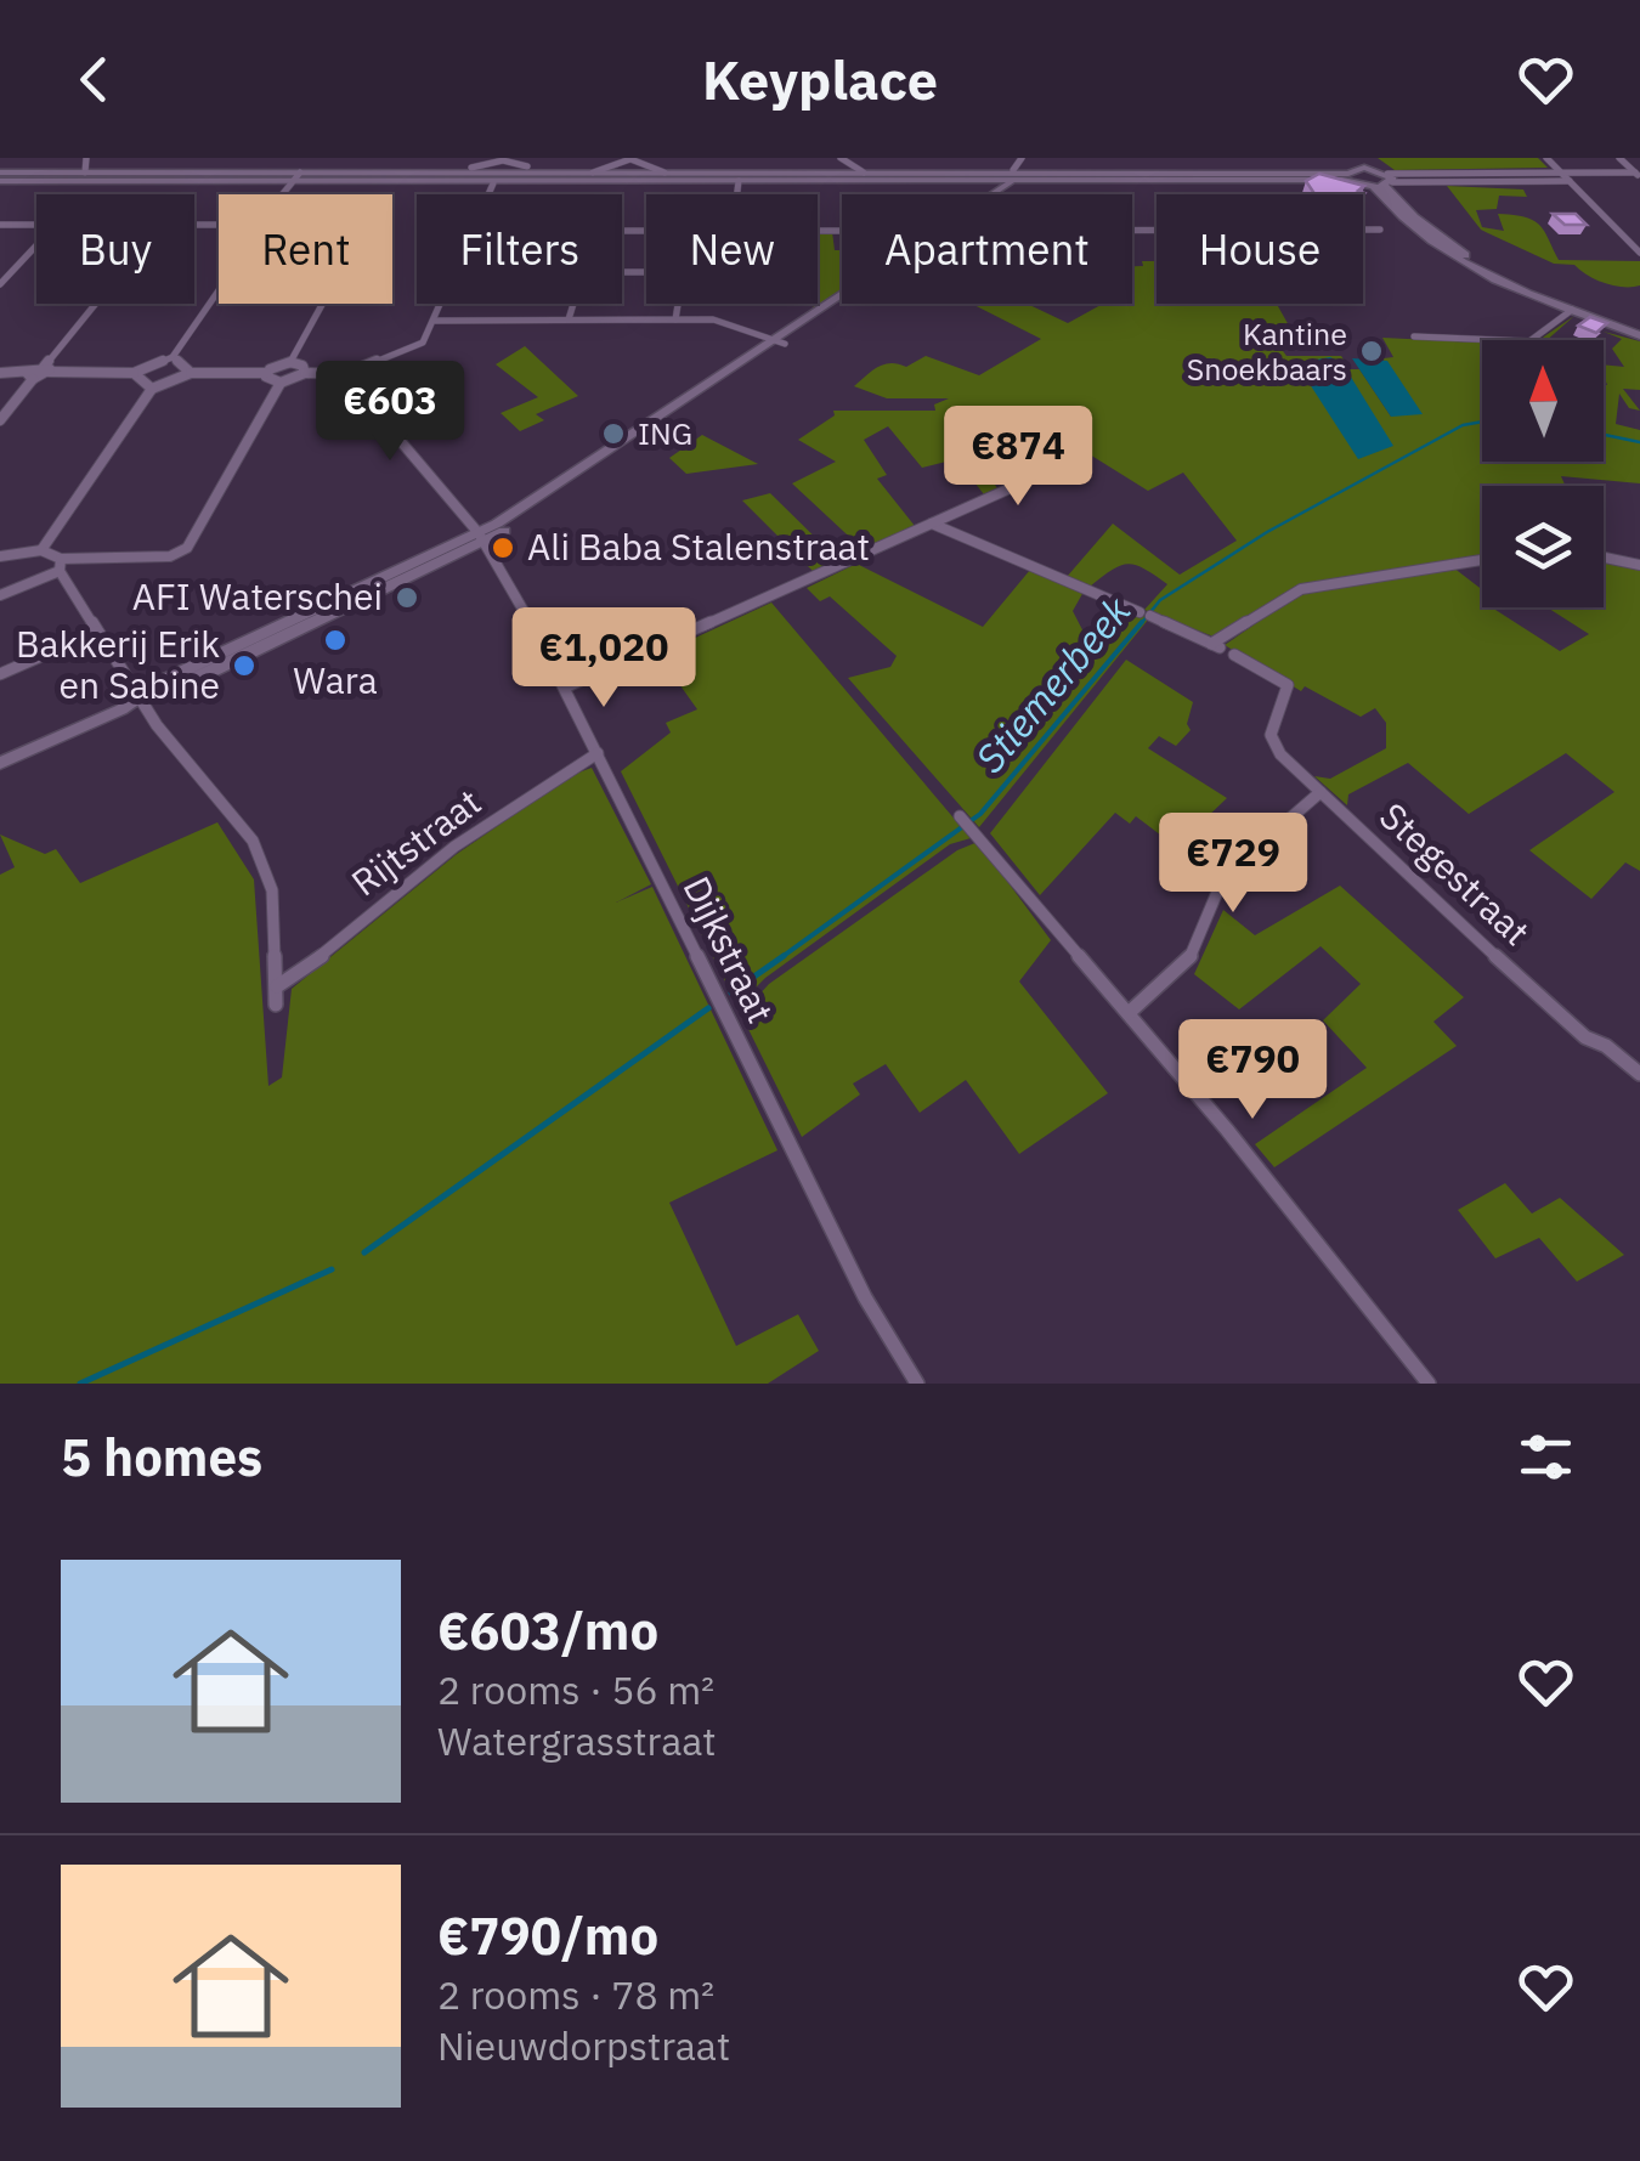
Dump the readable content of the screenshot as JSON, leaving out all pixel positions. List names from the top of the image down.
{
  "streets": {
    "street": ["Rijtstraat", "Stegestraat", "Dijkstraat"]
  },
  "crossings": [
    ["Rijtstraat", "Dijkstraat"]
  ],
  "water": ["Stiemerbeek"],
  "places": [
    "Kantine Snoekbaars",
    "ING",
    "Ali Baba Stalenstraat",
    "AFI Waterschei",
    "Wara",
    "Bakkerij Erik en Sabine"
  ],
  "north": "top",
  "page": {
    "header": "Keyplace",
    "chip": [
      "Buy",
      "Rent",
      "Filters",
      "New",
      "Apartment",
      "House"
    ],
    "price": [
      "€603",
      "€874",
      "€1,020",
      "€729",
      "€790"
    ],
    "heading": "5 homes",
    "list": [
      {
        "name": "€603/mo",
        "note": "2 rooms · 56 m² · Watergrasstraat"
      },
      {
        "name": "€790/mo",
        "note": "2 rooms · 78 m² · Nieuwdorpstraat"
      }
    ]
  }
}
